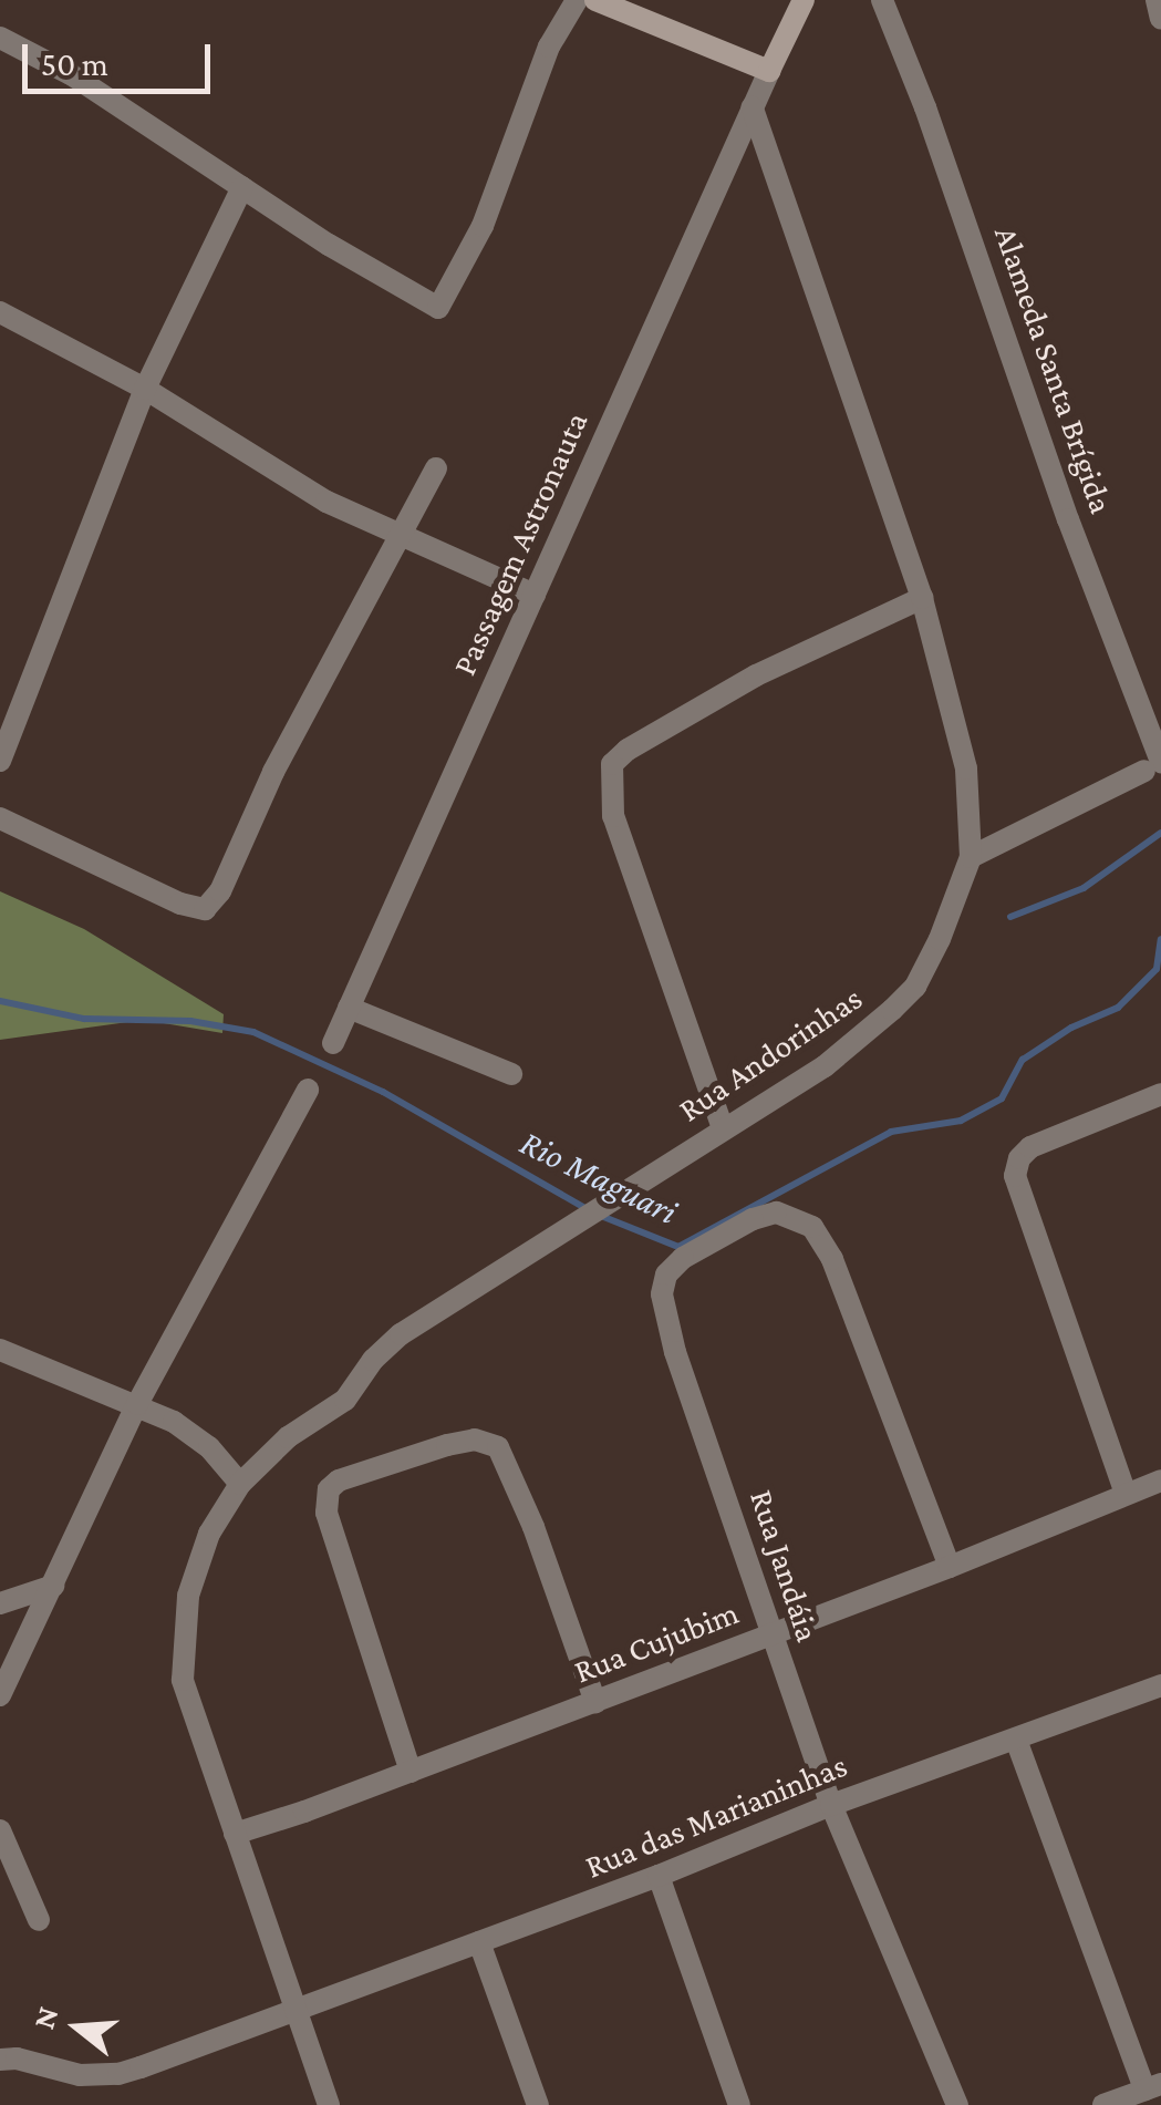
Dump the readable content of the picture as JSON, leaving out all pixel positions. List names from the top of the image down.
{
  "streets": {
    "street": [
      "Alameda Santa Brígida",
      "Passagem Astronauta",
      "Rua Andorinhas",
      "Rua Jandáia",
      "Rua Cujubim",
      "Rua das Marianinhas"
    ]
  },
  "crossings": [
    ["Passagem Astronauta", "Rua Andorinhas"],
    ["Rua Andorinhas", "Rua Cujubim"],
    ["Rua Andorinhas", "Rua das Marianinhas"],
    ["Rua Jandáia", "Rua Cujubim"],
    ["Rua Jandáia", "Rua das Marianinhas"]
  ],
  "water": ["Rio Maguari"],
  "scale_bar": "50 m",
  "north": "left"
}
